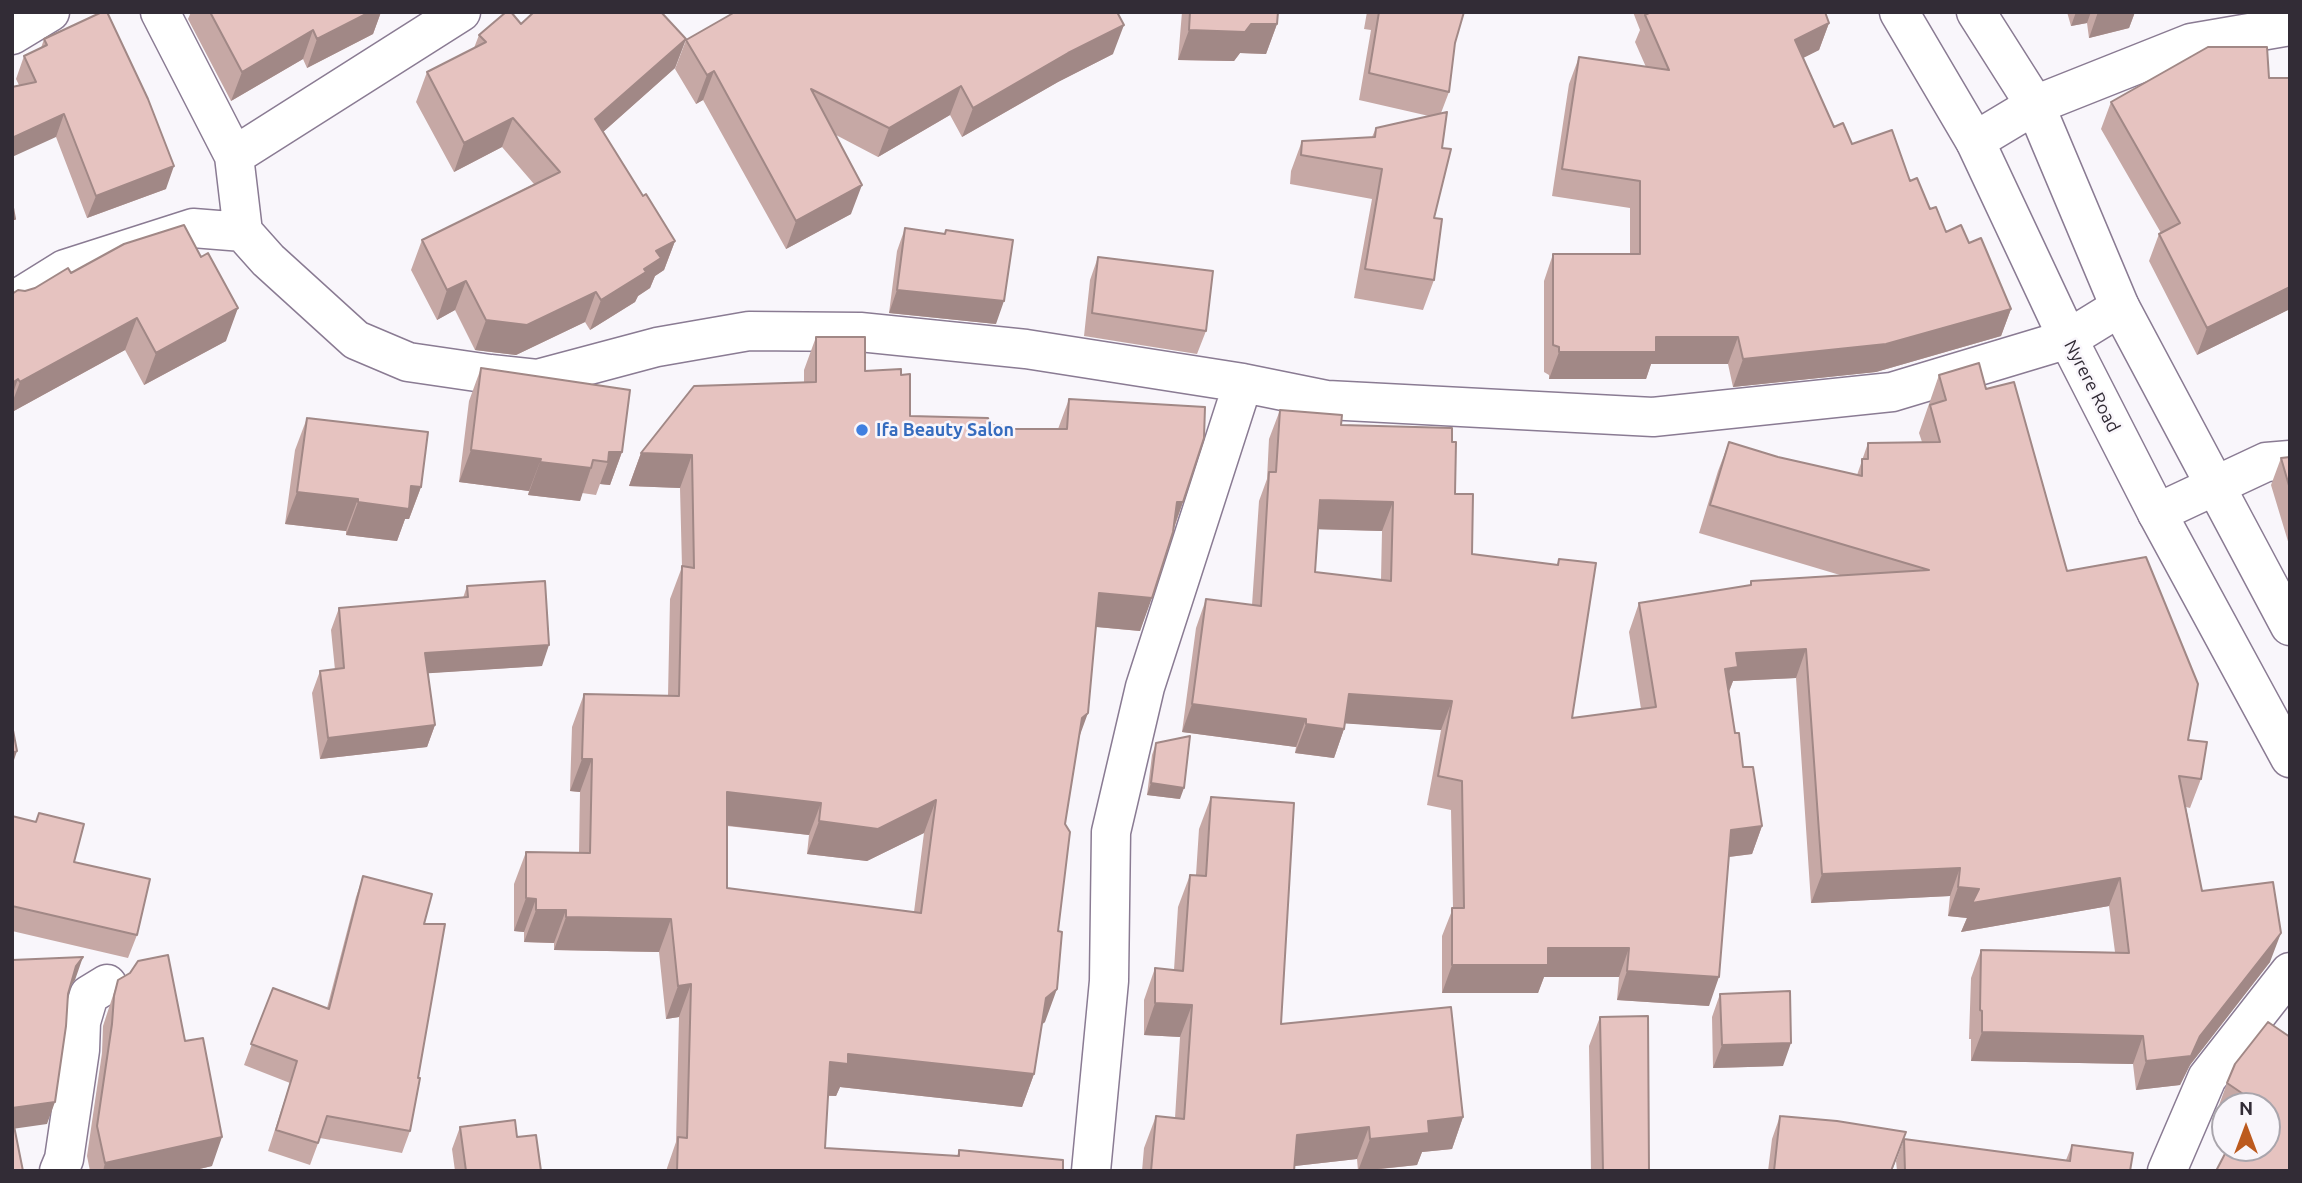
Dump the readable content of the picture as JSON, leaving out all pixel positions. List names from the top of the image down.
{
  "streets": {
    "street": ["Nyrere Road"]
  },
  "places": ["Ifa Beauty Salon"],
  "north": "top"
}
